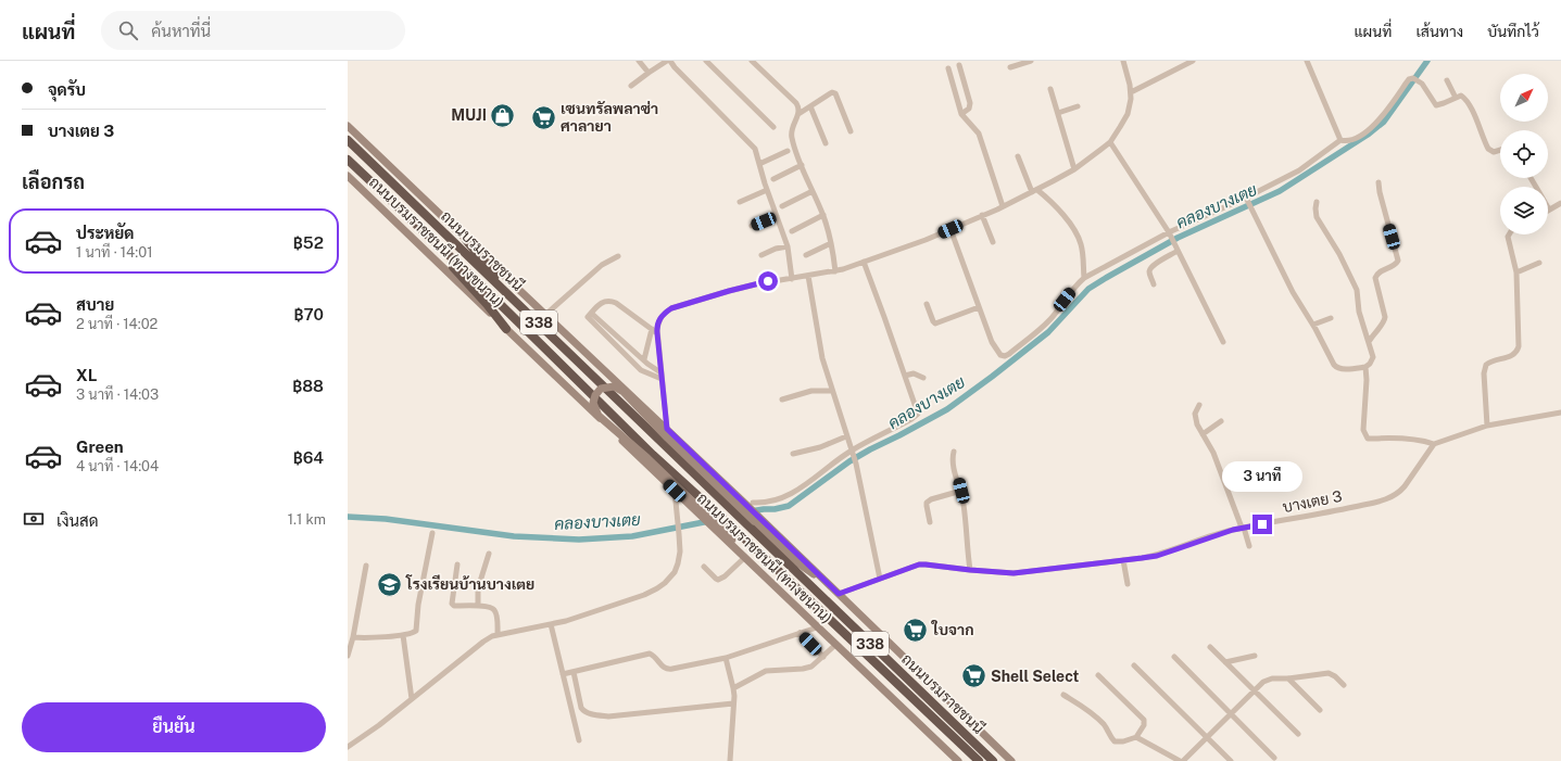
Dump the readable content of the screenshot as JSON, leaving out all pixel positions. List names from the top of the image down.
{
  "streets": {
    "highway": ["ถนนบรมราชชนนี", "338"],
    "main road": ["ถนนบรมราชชนนี (ทางขนาน)"],
    "street": ["บางเตย 3"]
  },
  "crossings": [
    ["ถนนบรมราชชนนี (ทางขนาน)", "ถนนบรมราชชนนี"],
    ["ถนนบรมราชชนนี (ทางขนาน)", "บางเตย 3"]
  ],
  "water": ["คลองบางเตย"],
  "places": {
    "shop": ["MUJI"],
    "supermarket": ["เซนทรัลพลาซ่า ศาลายา", "ใบจาก", "Shell Select"],
    "school or university": ["โรงเรียนบ้านบางเตย"]
  },
  "north": "top right",
  "page": {
    "header": "แผนที่",
    "search": "ค้นหาที่นี่",
    "nav": ["แผนที่", "เส้นทาง", "บันทึกไว้"],
    "banner": ["จุดรับ", "บางเตย 3"],
    "heading": "เลือกรถ",
    "list": [
      {
        "name": "ประหยัด",
        "note": "1 นาที · 14:01",
        "value": "฿52"
      },
      {
        "name": "สบาย",
        "note": "2 นาที · 14:02",
        "value": "฿70"
      },
      {
        "name": "XL",
        "note": "3 นาที · 14:03",
        "value": "฿88"
      },
      {
        "name": "Green",
        "note": "4 นาที · 14:04",
        "value": "฿64"
      }
    ],
    "bubble": "3 นาที",
    "pay": ["เงินสด", "1.1 km"],
    "buttons": "ยืนยัน"
  }
}
